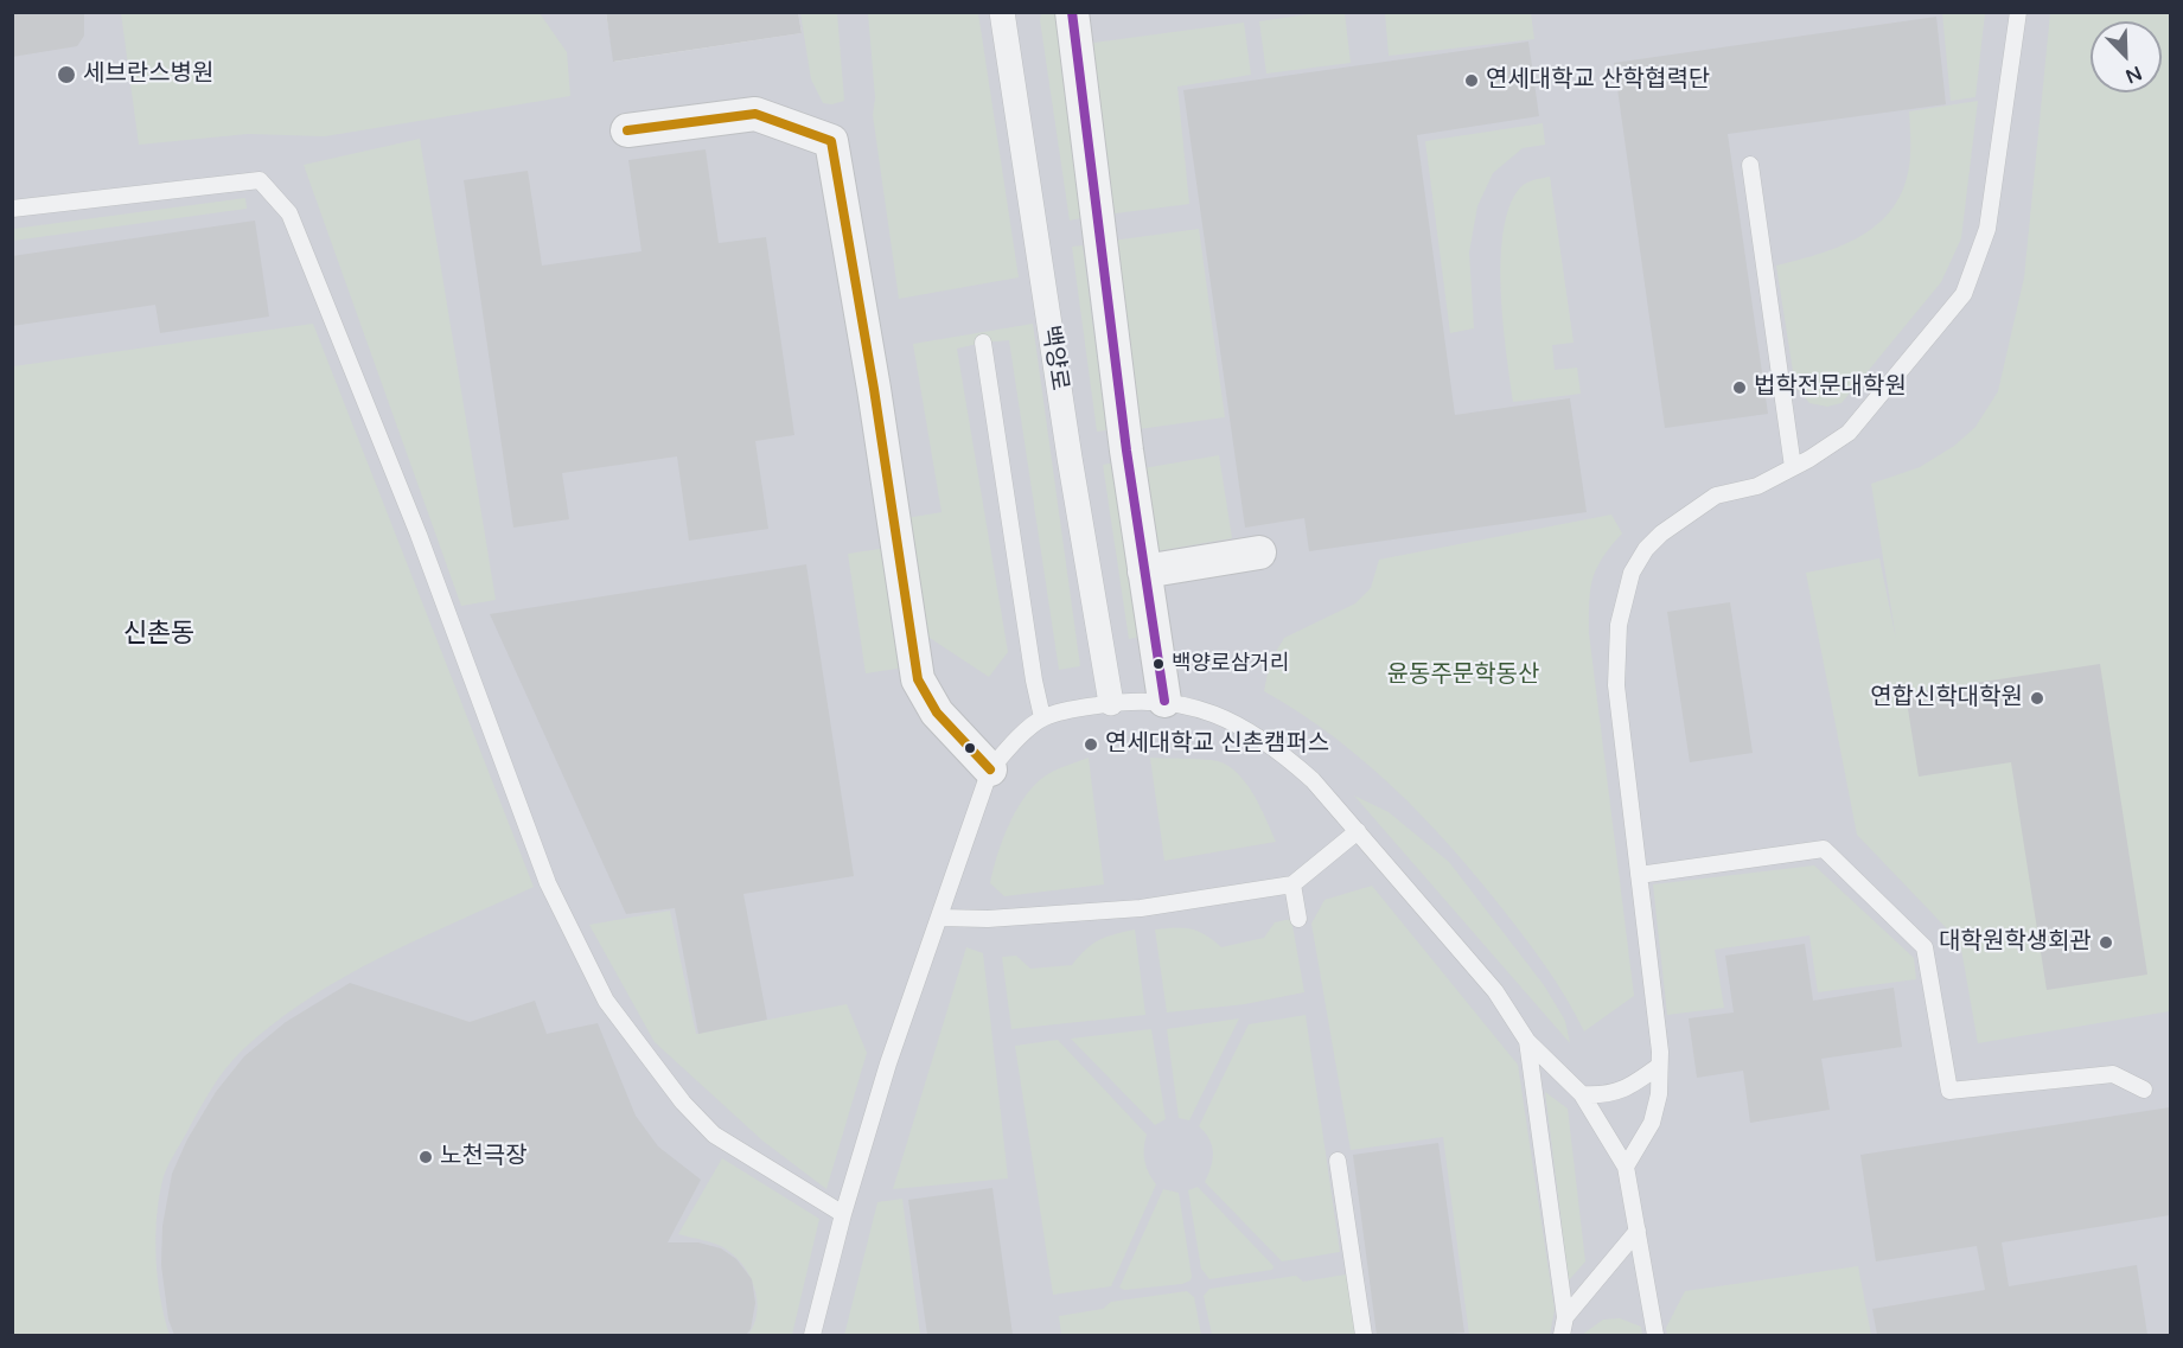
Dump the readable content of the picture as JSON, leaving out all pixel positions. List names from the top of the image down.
{
  "streets": {
    "street": ["백양로"]
  },
  "districts": ["신촌동"],
  "parks": ["윤동주문학동산"],
  "places": [
    "세브란스병원",
    "연세대학교 산학협력단",
    "법학전문대학원",
    "백양로삼거리",
    "연합신학대학원",
    "연세대학교 신촌캠퍼스",
    "대학원학생회관",
    "노천극장"
  ],
  "north": "bottom right"
}
